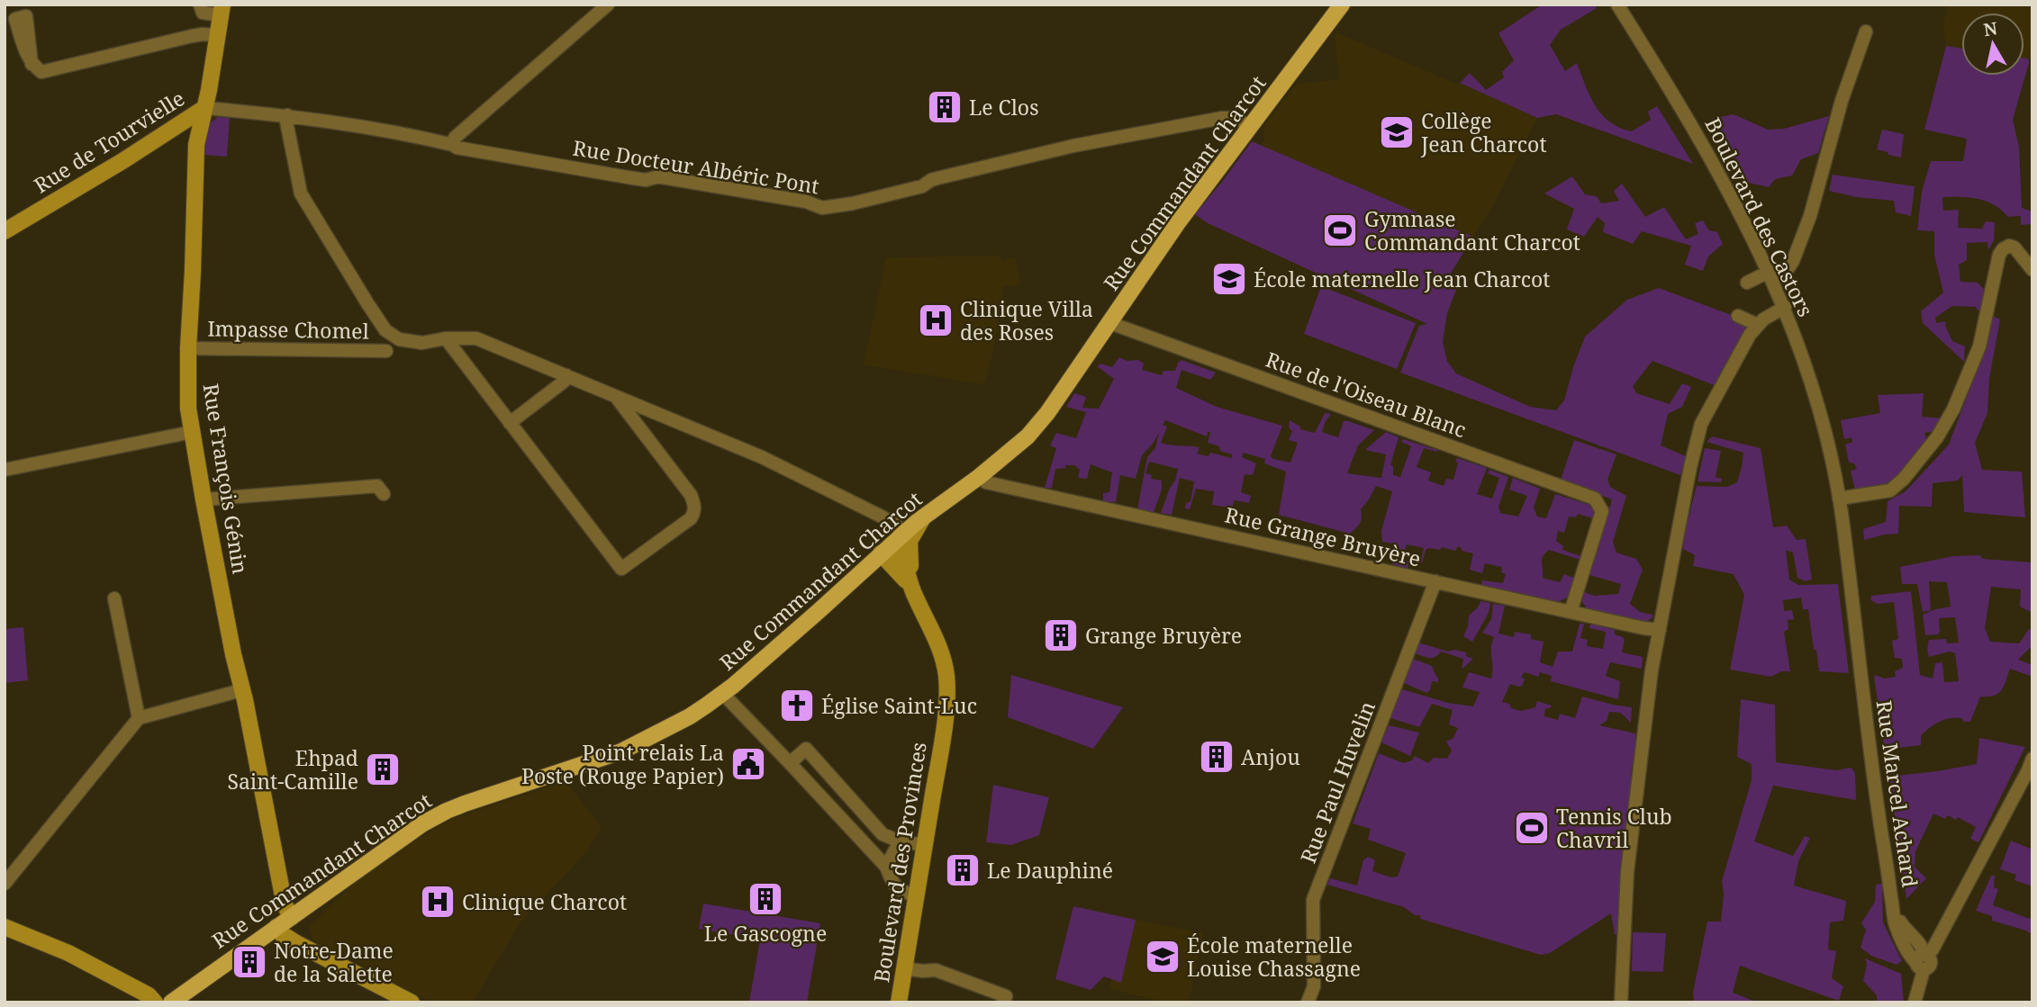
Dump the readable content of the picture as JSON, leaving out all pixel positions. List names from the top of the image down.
{
  "streets": {
    "main road": [
      "Rue de Tourvielle",
      "Rue Commandant Charcot",
      "Rue François Génin",
      "Boulevard des Provinces"
    ],
    "street": [
      "Rue Docteur Albéric Pont",
      "Boulevard des Castors",
      "Impasse Chomel",
      "Rue de l'Oiseau Blanc",
      "Rue Grange Bruyère",
      "Rue Paul Huvelin",
      "Rue Marcel Achard"
    ]
  },
  "crossings": [
    ["Rue de Tourvielle", "Rue Docteur Albéric Pont"],
    ["Rue de Tourvielle", "Rue François Génin"],
    ["Rue Docteur Albéric Pont", "Rue Commandant Charcot"],
    ["Rue Docteur Albéric Pont", "Rue François Génin"],
    ["Rue Commandant Charcot", "Rue de l'Oiseau Blanc"],
    ["Rue Commandant Charcot", "Rue François Génin"],
    ["Rue Commandant Charcot", "Rue Grange Bruyère"],
    ["Rue Commandant Charcot", "Boulevard des Provinces"],
    ["Boulevard des Castors", "Rue Marcel Achard"],
    ["Impasse Chomel", "Rue François Génin"],
    ["Rue de l'Oiseau Blanc", "Rue Grange Bruyère"],
    ["Rue Grange Bruyère", "Rue Paul Huvelin"]
  ],
  "places": {
    "building": [
      "Le Clos",
      "Grange Bruyère",
      "Anjou",
      "Ehpad Saint-Camille",
      "Le Dauphiné",
      "Le Gascogne",
      "Notre-Dame de la Salette"
    ],
    "school or university": ["Collège Jean Charcot", "École maternelle Jean Charcot", "École maternelle Louise Chassagne"],
    "sports": ["Gymnase Commandant Charcot", "Tennis Club Chavril"],
    "hospital": ["Clinique Villa des Roses", "Clinique Charcot"],
    "church": ["Église Saint-Luc"],
    "public building": ["Point relais La Poste (Rouge Papier)"]
  },
  "north": "top"
}
